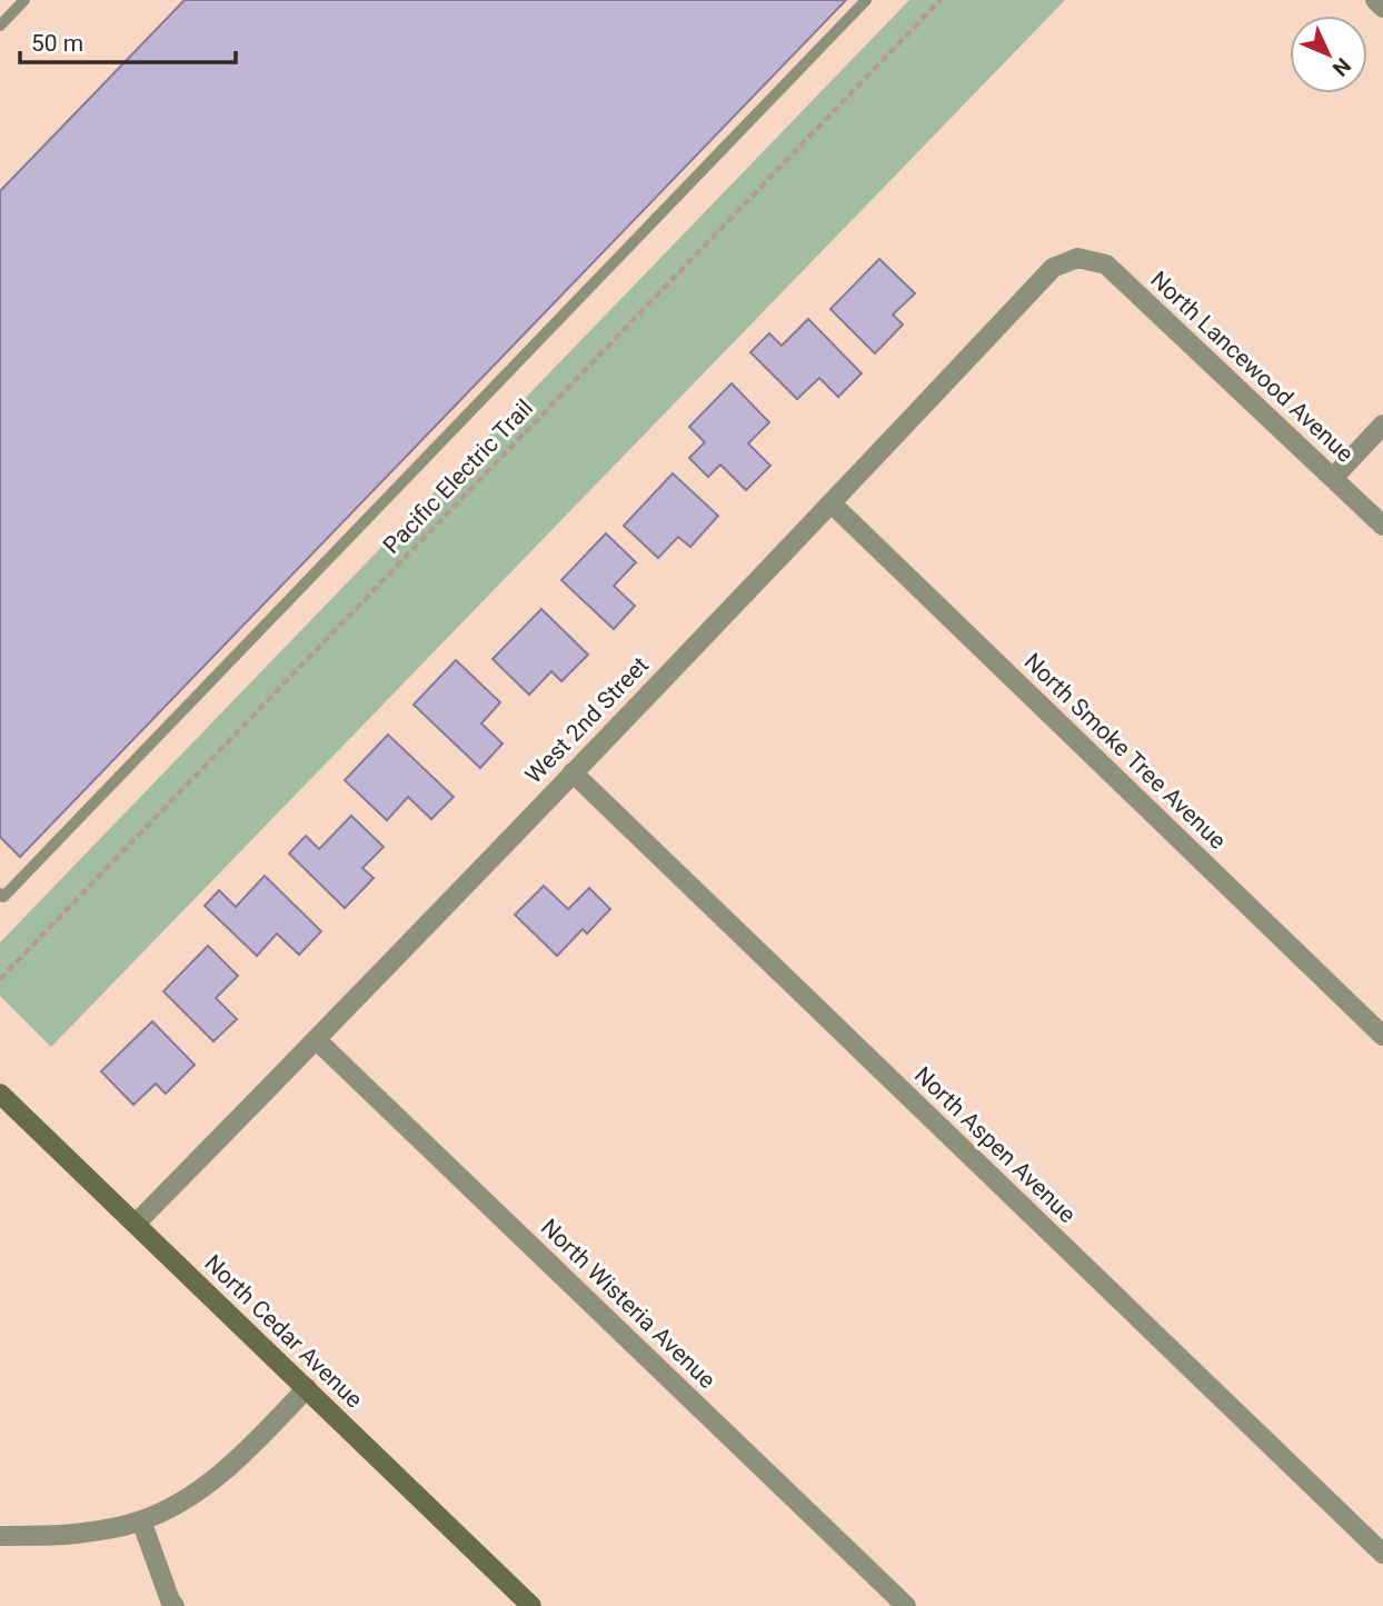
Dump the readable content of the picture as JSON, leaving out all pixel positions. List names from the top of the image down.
{
  "streets": {
    "main road": ["North Cedar Avenue"],
    "street": [
      "North Lancewood Avenue",
      "West 2nd Street",
      "North Smoke Tree Avenue",
      "North Aspen Avenue",
      "North Wisteria Avenue"
    ],
    "path": ["Pacific Electric Trail"]
  },
  "crossings": [
    ["North Lancewood Avenue", "West 2nd Street"],
    ["West 2nd Street", "North Smoke Tree Avenue"],
    ["West 2nd Street", "North Aspen Avenue"],
    ["West 2nd Street", "North Wisteria Avenue"],
    ["West 2nd Street", "North Cedar Avenue"]
  ],
  "scale_bar": "50 m",
  "north": "bottom right"
}
